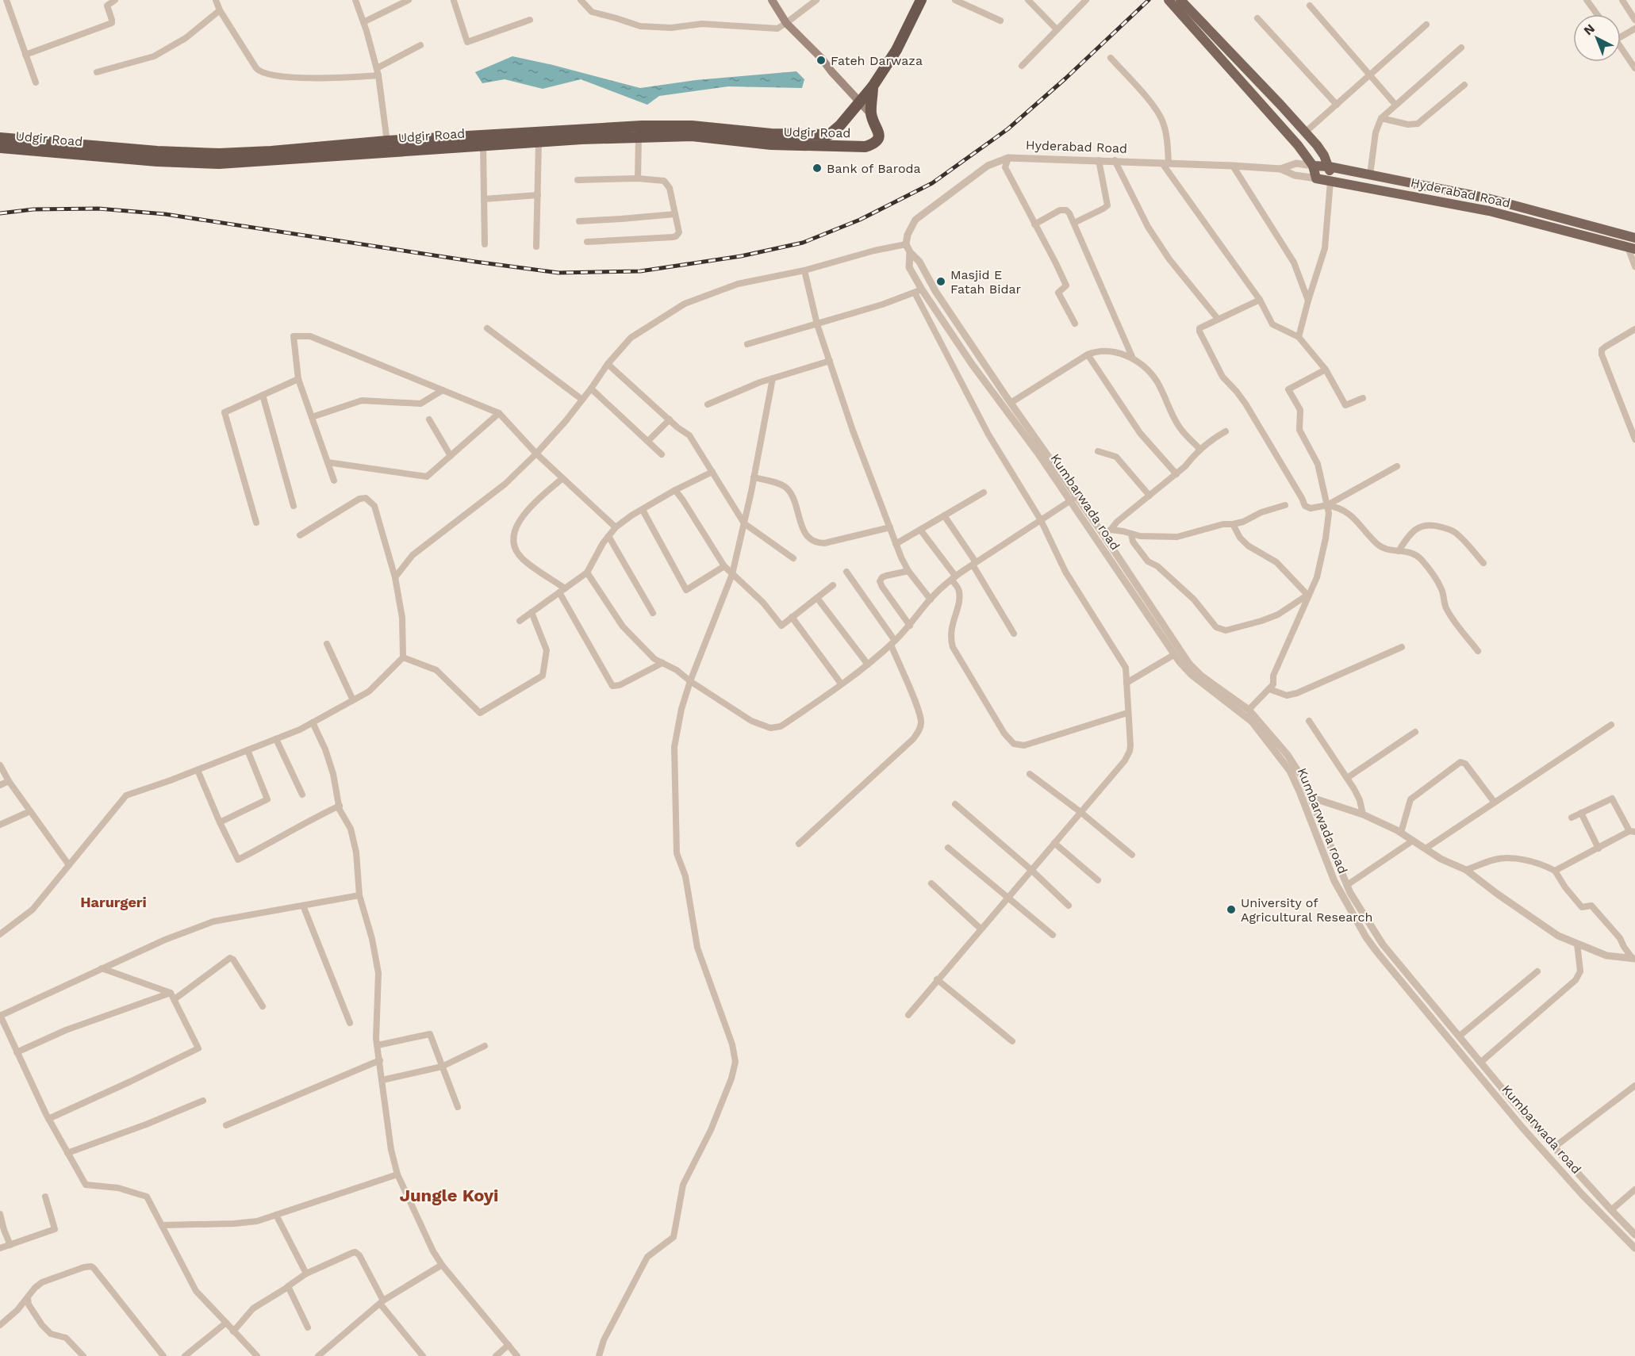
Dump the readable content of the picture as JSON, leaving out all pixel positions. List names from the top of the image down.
{
  "streets": {
    "highway": ["Udgir Road"],
    "main road": ["Hyderabad Road"],
    "street": ["Kumbarwada road"]
  },
  "crossings": [
    ["Hyderabad Road", "Kumbarwada road"]
  ],
  "districts": ["Harurgeri", "Jungle Koyi"],
  "places": [
    "Fateh Darwaza",
    "Bank of Baroda",
    "Masjid E Fatah Bidar",
    "University of Agricultural Research"
  ],
  "north": "top left"
}
